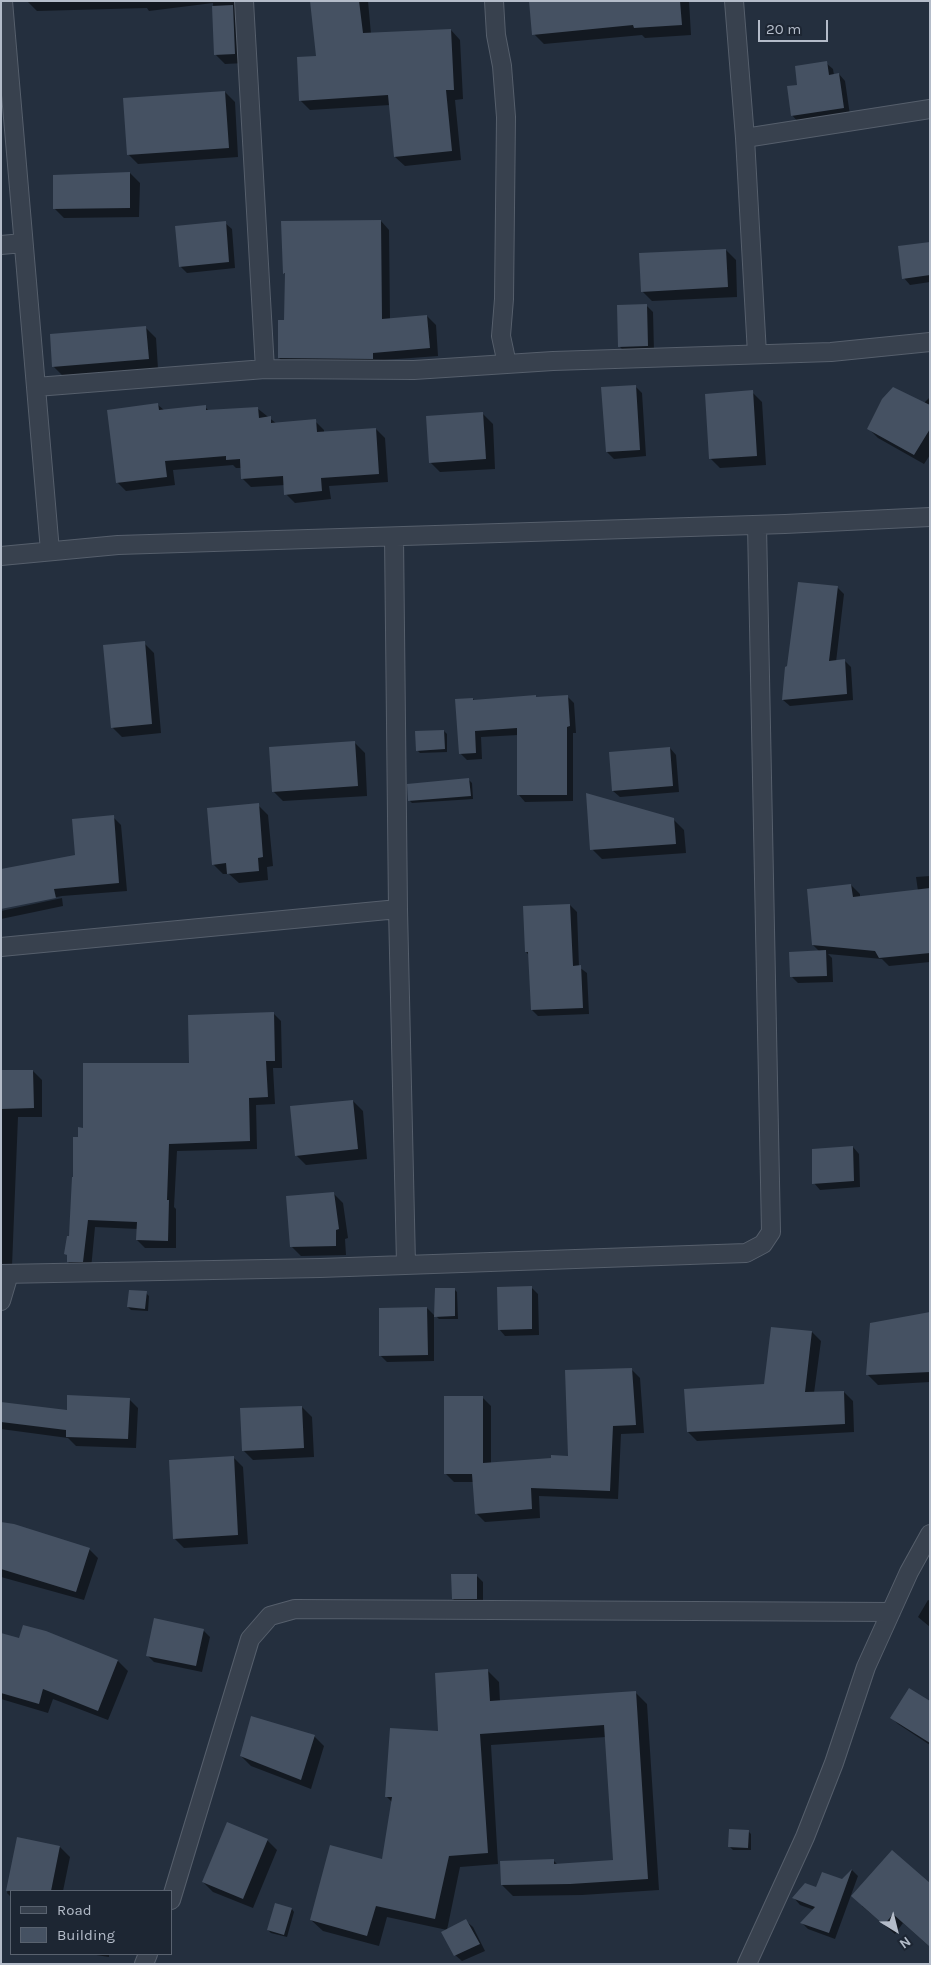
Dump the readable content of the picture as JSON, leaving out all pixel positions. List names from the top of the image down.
{
  "legend": ["Road", "Building"],
  "scale_bar": "20 m",
  "north": "bottom right"
}
